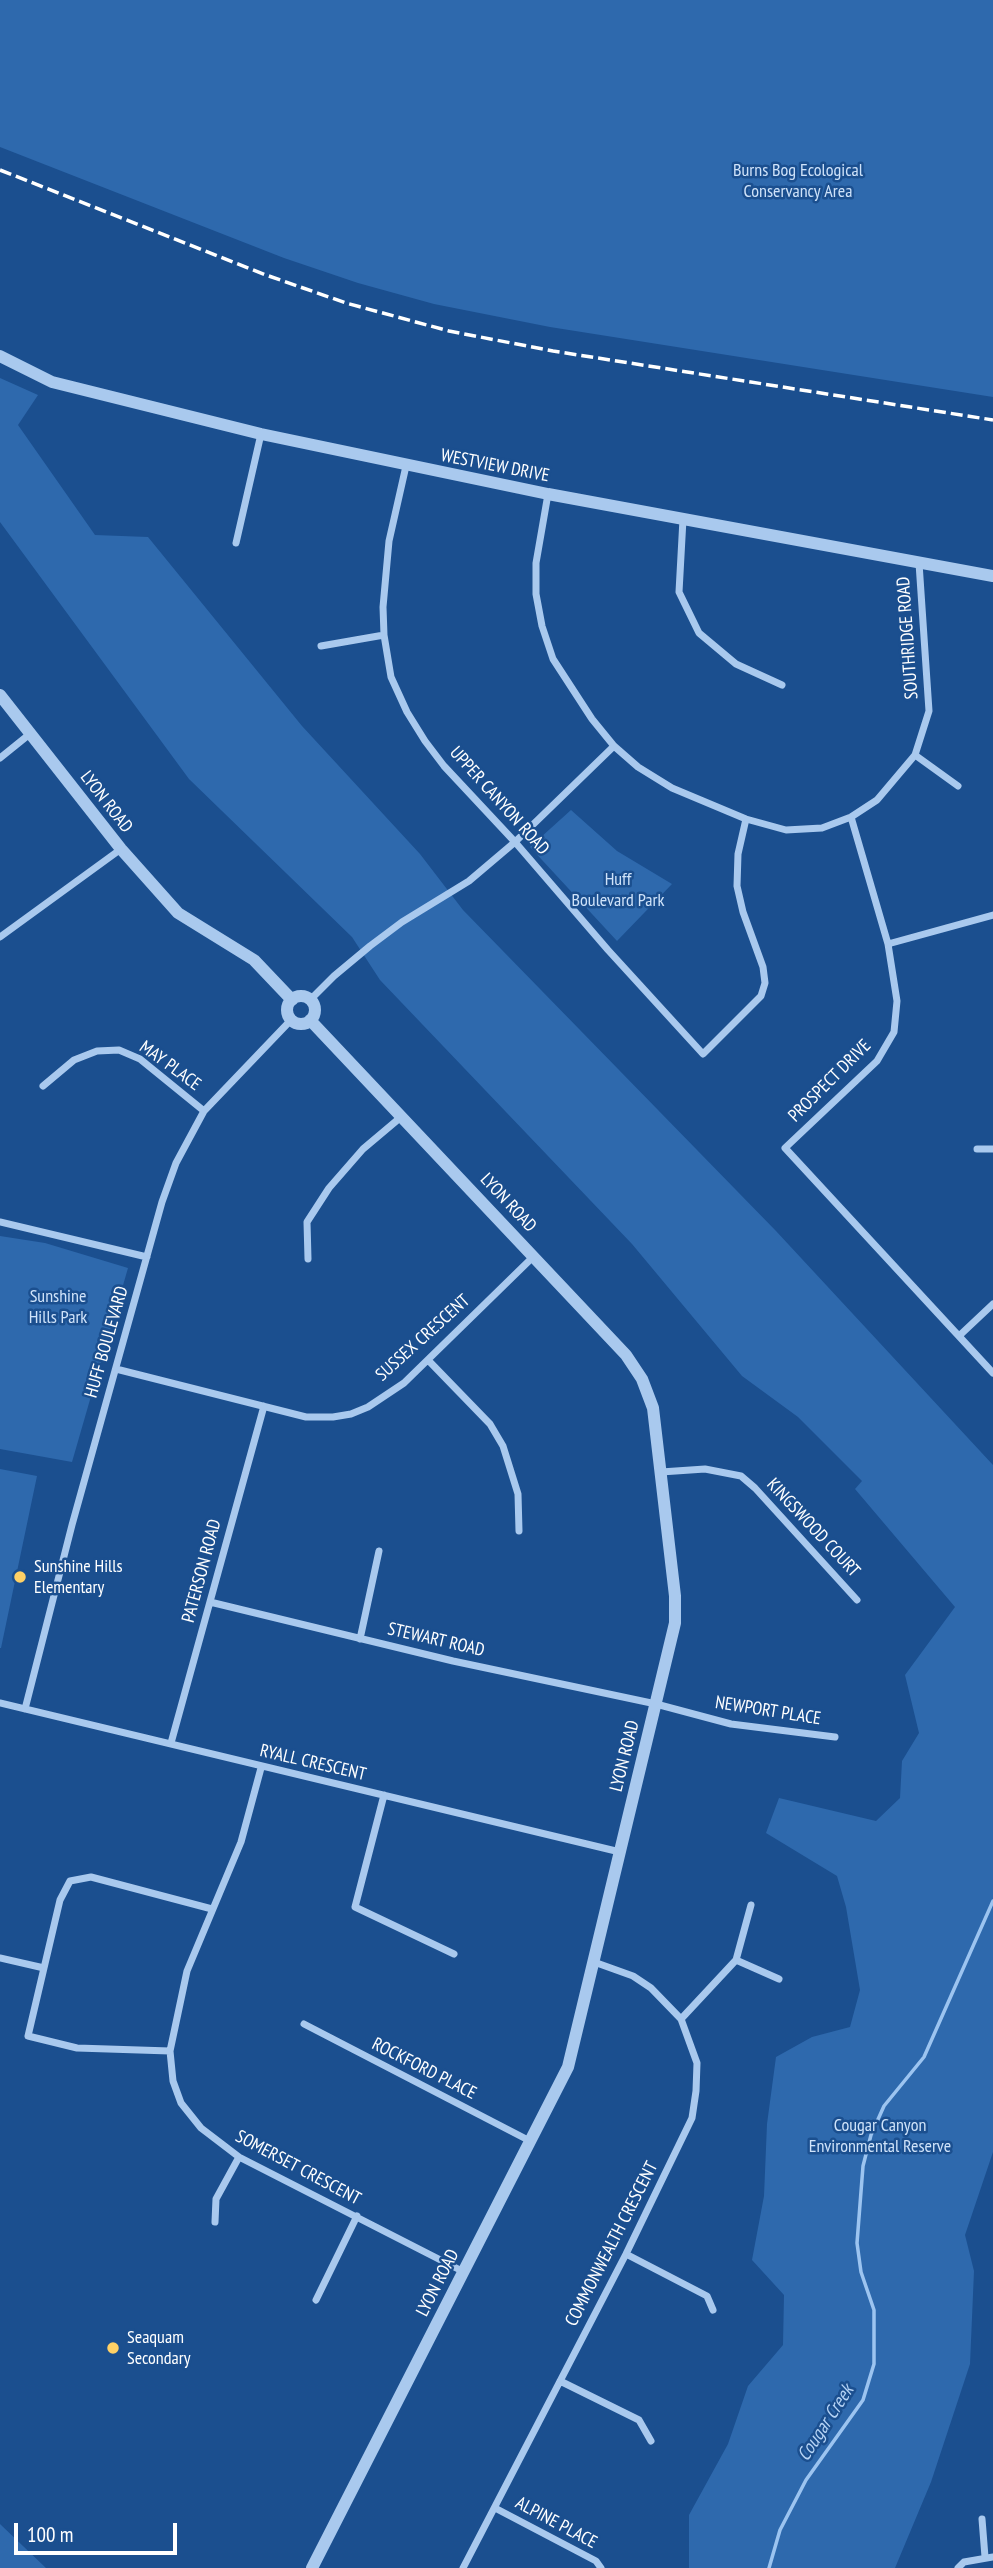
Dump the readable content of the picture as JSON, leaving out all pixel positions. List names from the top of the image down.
{
  "streets": {
    "street": [
      "WESTVIEW DRIVE",
      "SOUTHRIDGE ROAD",
      "UPPER CANYON ROAD",
      "LYON ROAD",
      "MAY PLACE",
      "PROSPECT DRIVE",
      "SUSSEX CRESCENT",
      "HUFF BOULEVARD",
      "KINGSWOOD COURT",
      "PATERSON ROAD",
      "STEWART ROAD",
      "NEWPORT PLACE",
      "RYALL CRESCENT",
      "ROCKFORD PLACE",
      "SOMERSET CRESCENT",
      "COMMONWEALTH CRESCENT",
      "ALPINE PLACE"
    ]
  },
  "crossings": [
    ["WESTVIEW DRIVE", "SOUTHRIDGE ROAD"],
    ["WESTVIEW DRIVE", "UPPER CANYON ROAD"],
    ["SOUTHRIDGE ROAD", "UPPER CANYON ROAD"],
    ["SOUTHRIDGE ROAD", "PROSPECT DRIVE"],
    ["LYON ROAD", "SUSSEX CRESCENT"],
    ["LYON ROAD", "HUFF BOULEVARD"],
    ["LYON ROAD", "KINGSWOOD COURT"],
    ["LYON ROAD", "STEWART ROAD"],
    ["LYON ROAD", "NEWPORT PLACE"],
    ["LYON ROAD", "RYALL CRESCENT"],
    ["LYON ROAD", "ROCKFORD PLACE"],
    ["LYON ROAD", "SOMERSET CRESCENT"],
    ["LYON ROAD", "COMMONWEALTH CRESCENT"],
    ["MAY PLACE", "HUFF BOULEVARD"],
    ["SUSSEX CRESCENT", "HUFF BOULEVARD"],
    ["SUSSEX CRESCENT", "PATERSON ROAD"],
    ["HUFF BOULEVARD", "RYALL CRESCENT"],
    ["PATERSON ROAD", "STEWART ROAD"],
    ["PATERSON ROAD", "RYALL CRESCENT"],
    ["STEWART ROAD", "NEWPORT PLACE"],
    ["RYALL CRESCENT", "SOMERSET CRESCENT"],
    ["COMMONWEALTH CRESCENT", "ALPINE PLACE"]
  ],
  "water": ["Cougar Creek"],
  "parks": [
    "Burns Bog Ecological Conservancy Area",
    "Huff Boulevard Park",
    "Sunshine Hills Park",
    "Cougar Canyon Environmental Reserve"
  ],
  "places": ["Sunshine Hills Elementary", "Seaquam Secondary"],
  "scale_bar": "100 m"
}
